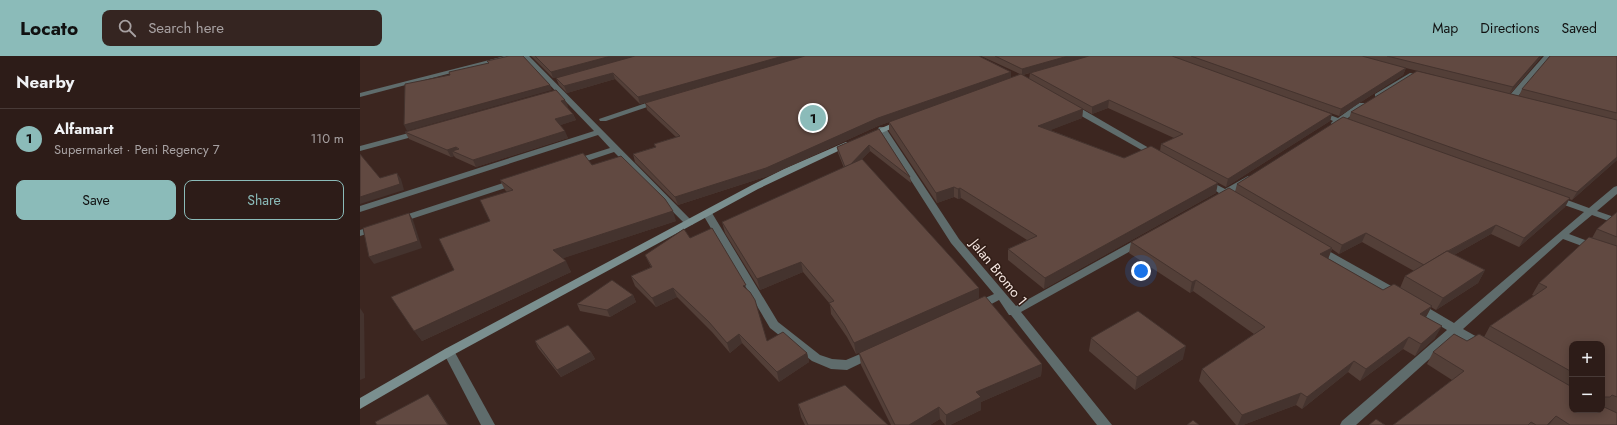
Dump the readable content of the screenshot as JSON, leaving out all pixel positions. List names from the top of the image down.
{
  "streets": {
    "street": ["Jalan Bromo 1"]
  },
  "page": {
    "header": "Locato",
    "search": "Search here",
    "nav": ["Map", "Directions", "Saved"],
    "heading": "Nearby",
    "pins": "1",
    "list": [
      {
        "mark": "1",
        "name": "Alfamart",
        "note": "Supermarket · Peni Regency 7",
        "value": "110 m"
      }
    ],
    "buttons": ["Save", "Share"],
    "map_buttons": ["+", "−"]
  }
}
